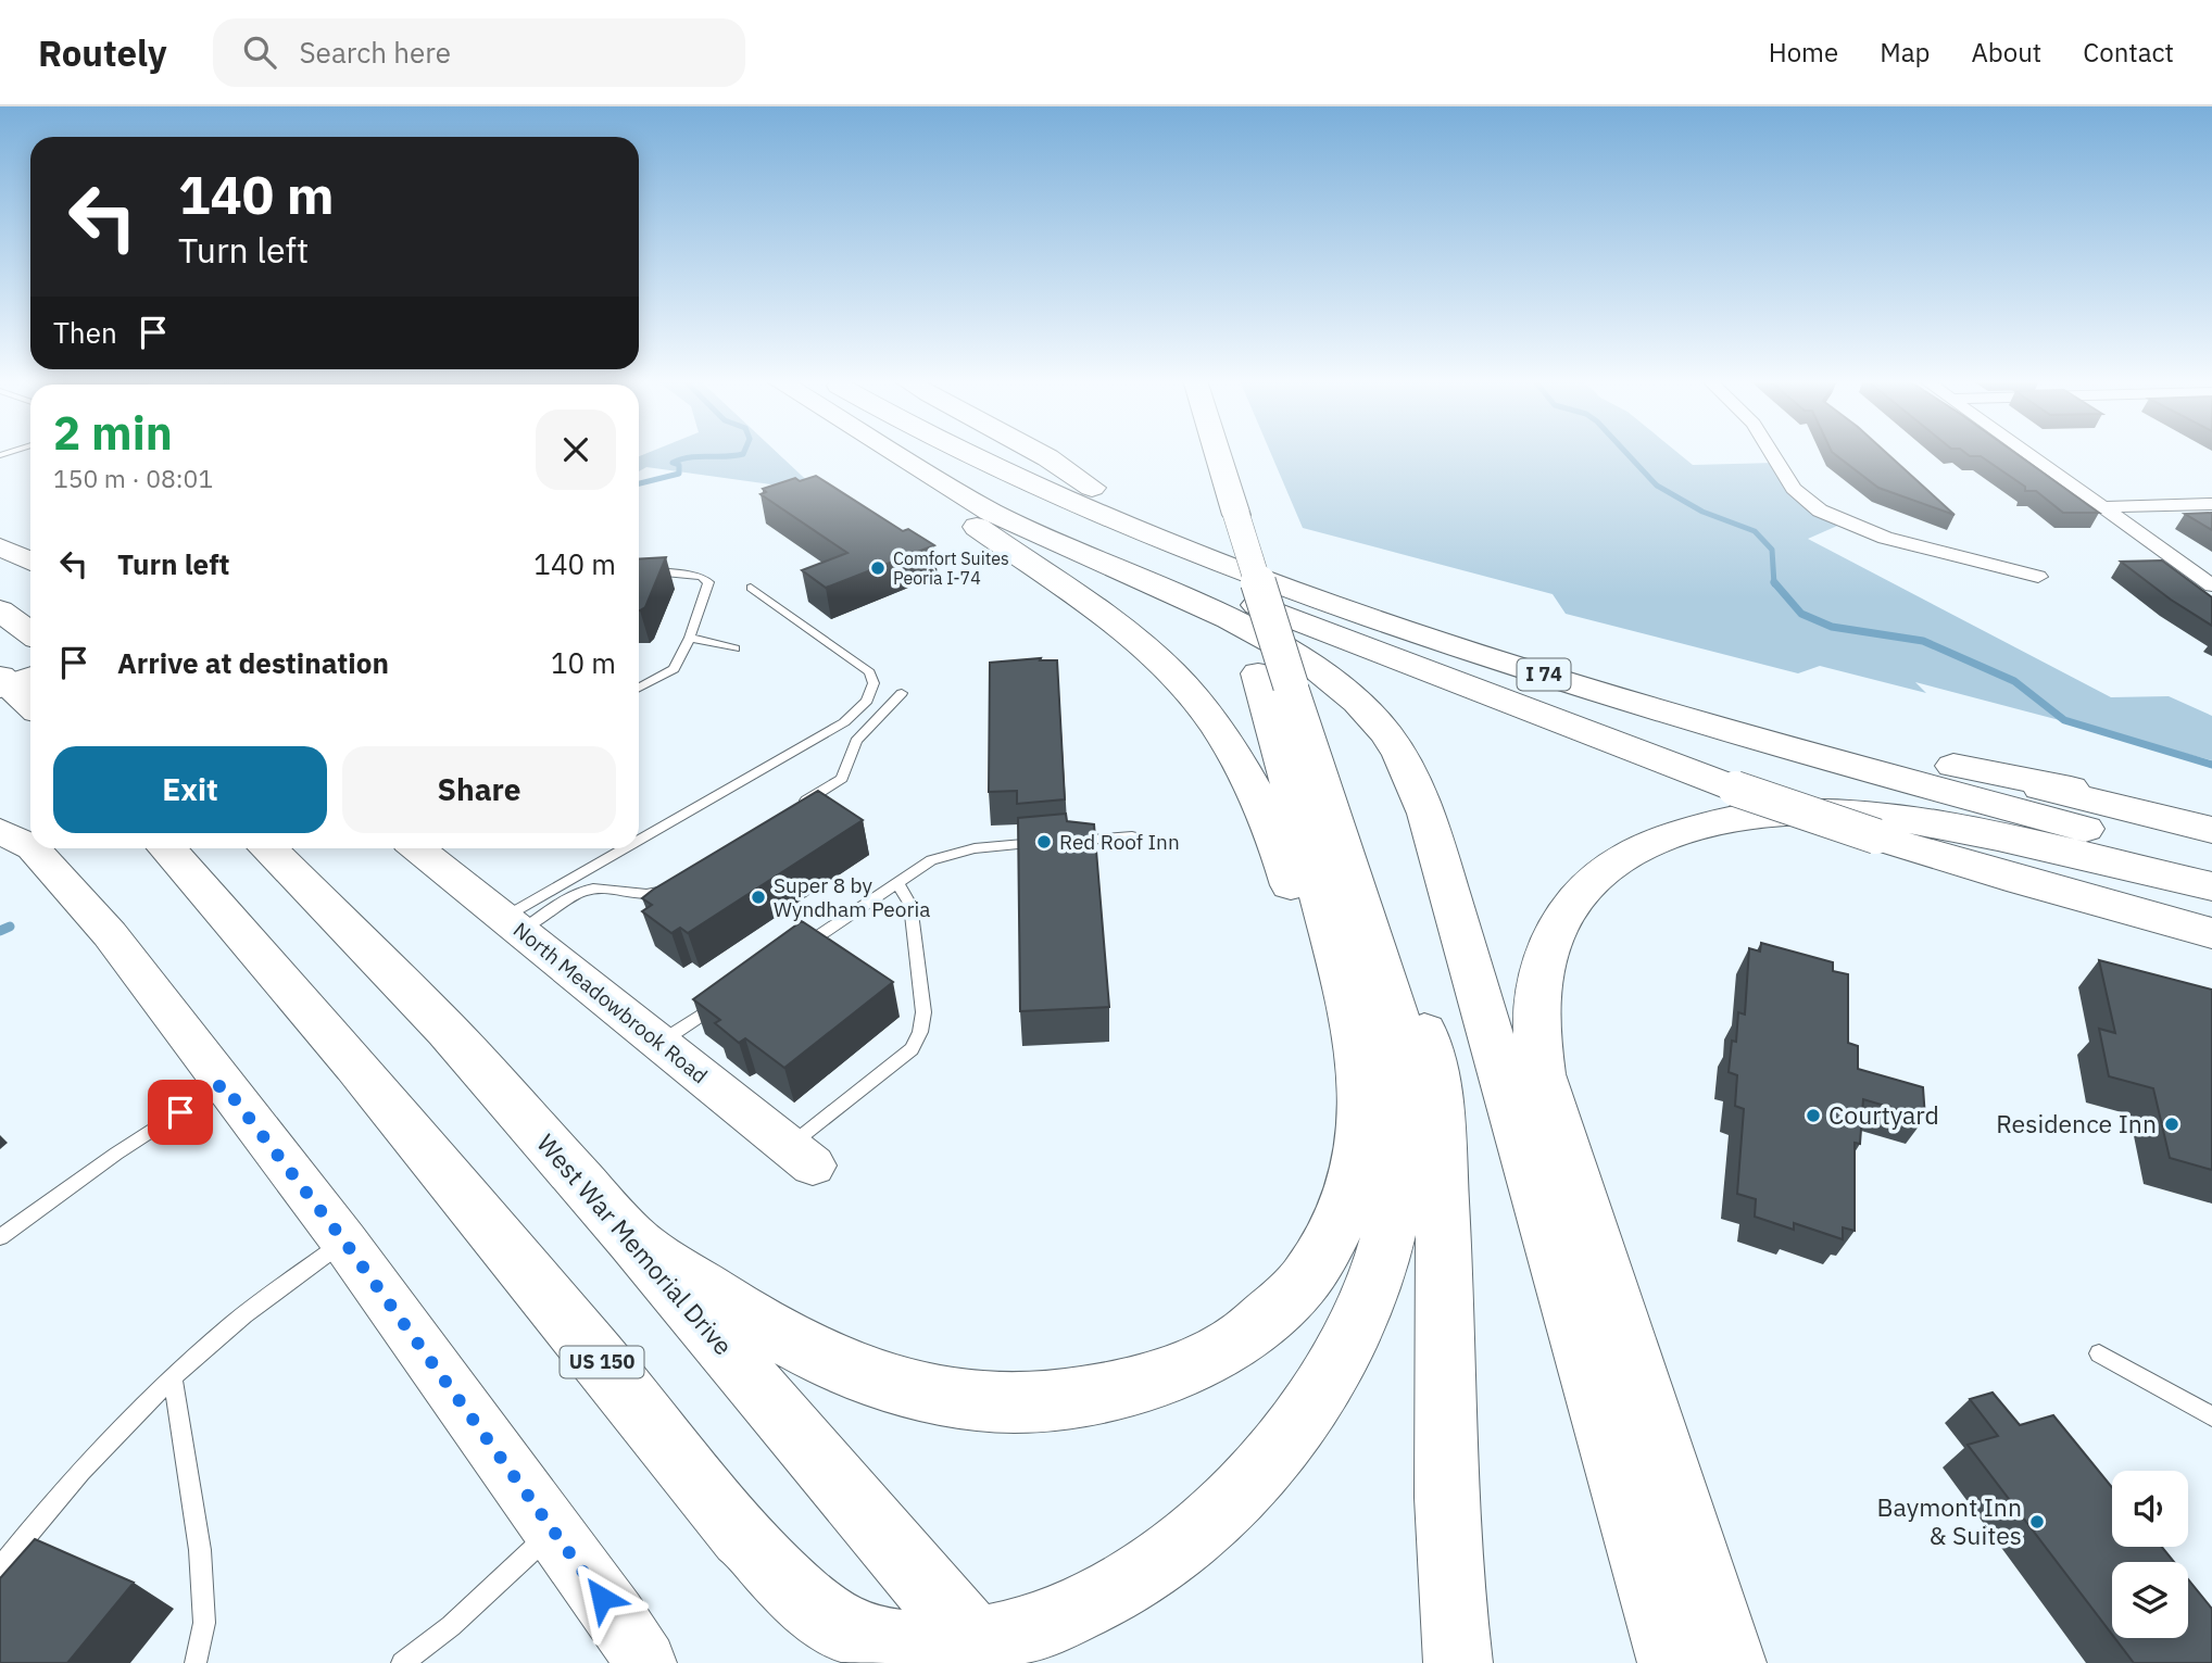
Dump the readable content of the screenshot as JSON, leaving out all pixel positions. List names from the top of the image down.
{
  "streets": {
    "highway": ["I 74", "West War Memorial Drive", "US 150"],
    "street": ["North Meadowbrook Road"]
  },
  "places": [
    "Comfort Suites Peoria I-74",
    "Red Roof Inn",
    "Super 8 by Wyndham Peoria",
    "Courtyard",
    "Residence Inn",
    "Baymont Inn & Suites"
  ],
  "page": {
    "header": "Routely",
    "search": "Search here",
    "nav": [
      "Home",
      "Map",
      "About",
      "Contact"
    ],
    "turn": ["140 m", "Turn left"],
    "then": "Then",
    "heading": ["2 min", "150 m · 08:01"],
    "list": [
      {
        "name": "Turn left",
        "value": "140 m"
      },
      {
        "name": "Arrive at destination",
        "value": "10 m"
      }
    ],
    "buttons": ["Exit", "Share"]
  }
}
